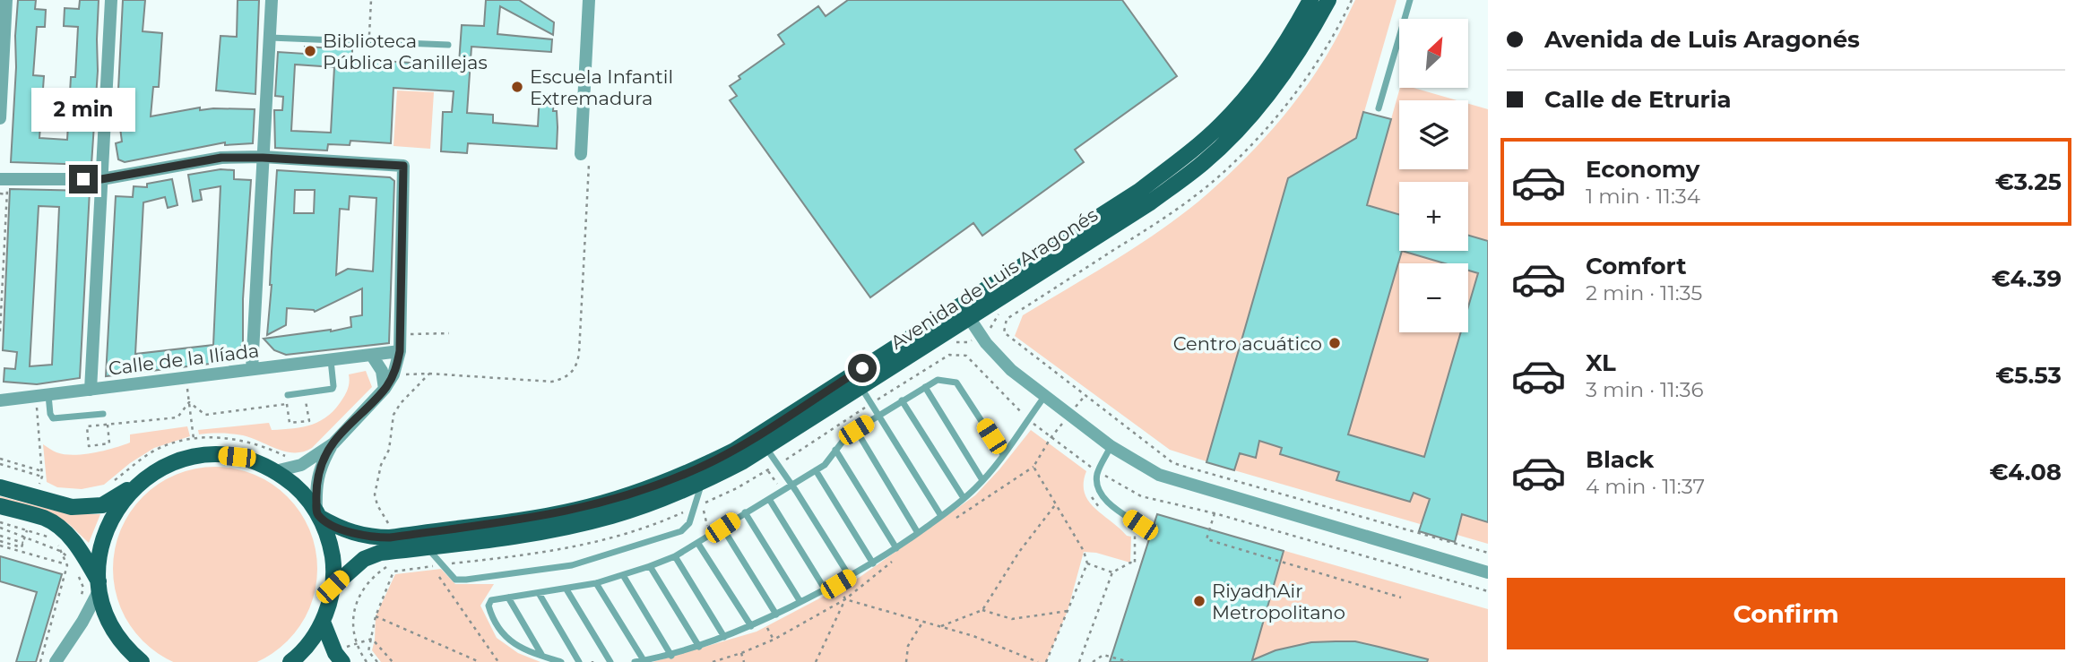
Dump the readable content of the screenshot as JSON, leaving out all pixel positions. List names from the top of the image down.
{
  "streets": {
    "main road": ["Avenida de Luis Aragonés"],
    "street": ["Calle de la Ilíada"]
  },
  "places": [
    "Biblioteca Pública Canillejas",
    "Escuela Infantil Extremadura",
    "Centro acuático",
    "RiyadhAir Metropolitano"
  ],
  "north": "top right",
  "page": {
    "banner": ["Avenida de Luis Aragonés", "Calle de Etruria"],
    "map_buttons": ["+", "−"],
    "bubble": "2 min",
    "list": [
      {
        "name": "Economy",
        "note": "1 min · 11:34",
        "value": "€3.25"
      },
      {
        "name": "Comfort",
        "note": "2 min · 11:35",
        "value": "€4.39"
      },
      {
        "name": "XL",
        "note": "3 min · 11:36",
        "value": "€5.53"
      },
      {
        "name": "Black",
        "note": "4 min · 11:37",
        "value": "€4.08"
      }
    ],
    "buttons": "Confirm"
  }
}
